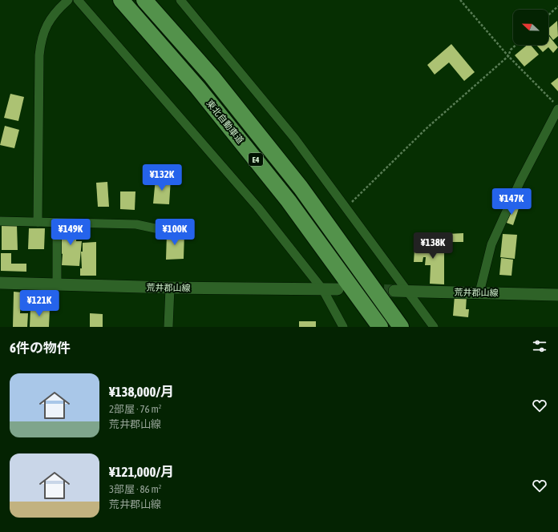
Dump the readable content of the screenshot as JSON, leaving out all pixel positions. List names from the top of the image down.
{
  "streets": {
    "highway": ["東北自動車道", "E4"],
    "main road": ["荒井郡山線"]
  },
  "north": "left",
  "page": {
    "price": [
      "¥132K",
      "¥147K",
      "¥149K",
      "¥100K",
      "¥138K",
      "¥121K"
    ],
    "heading": "6件の物件",
    "list": [
      {
        "name": "¥138,000/月",
        "note": "2部屋 · 76 m² · 荒井郡山線"
      },
      {
        "name": "¥121,000/月",
        "note": "3部屋 · 86 m² · 荒井郡山線"
      }
    ]
  }
}
